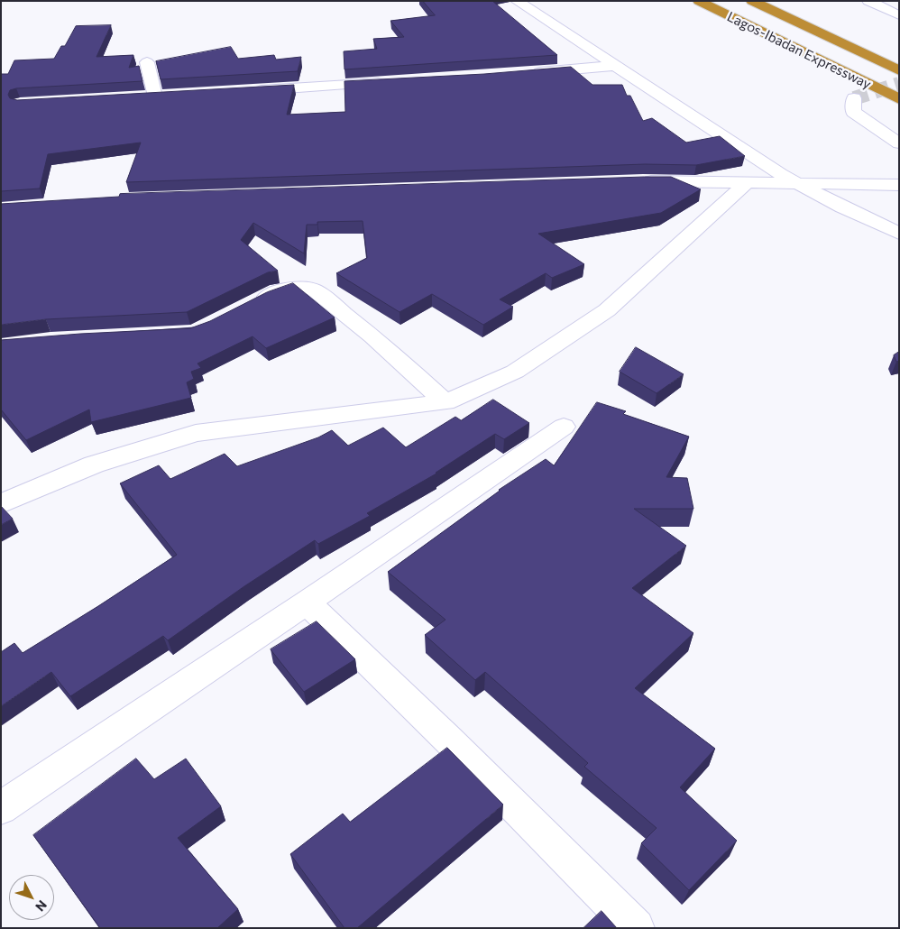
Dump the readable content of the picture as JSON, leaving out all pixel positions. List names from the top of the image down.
{
  "streets": {
    "highway": ["Lagos-Ibadan Expressway"]
  },
  "north": "bottom right"
}
